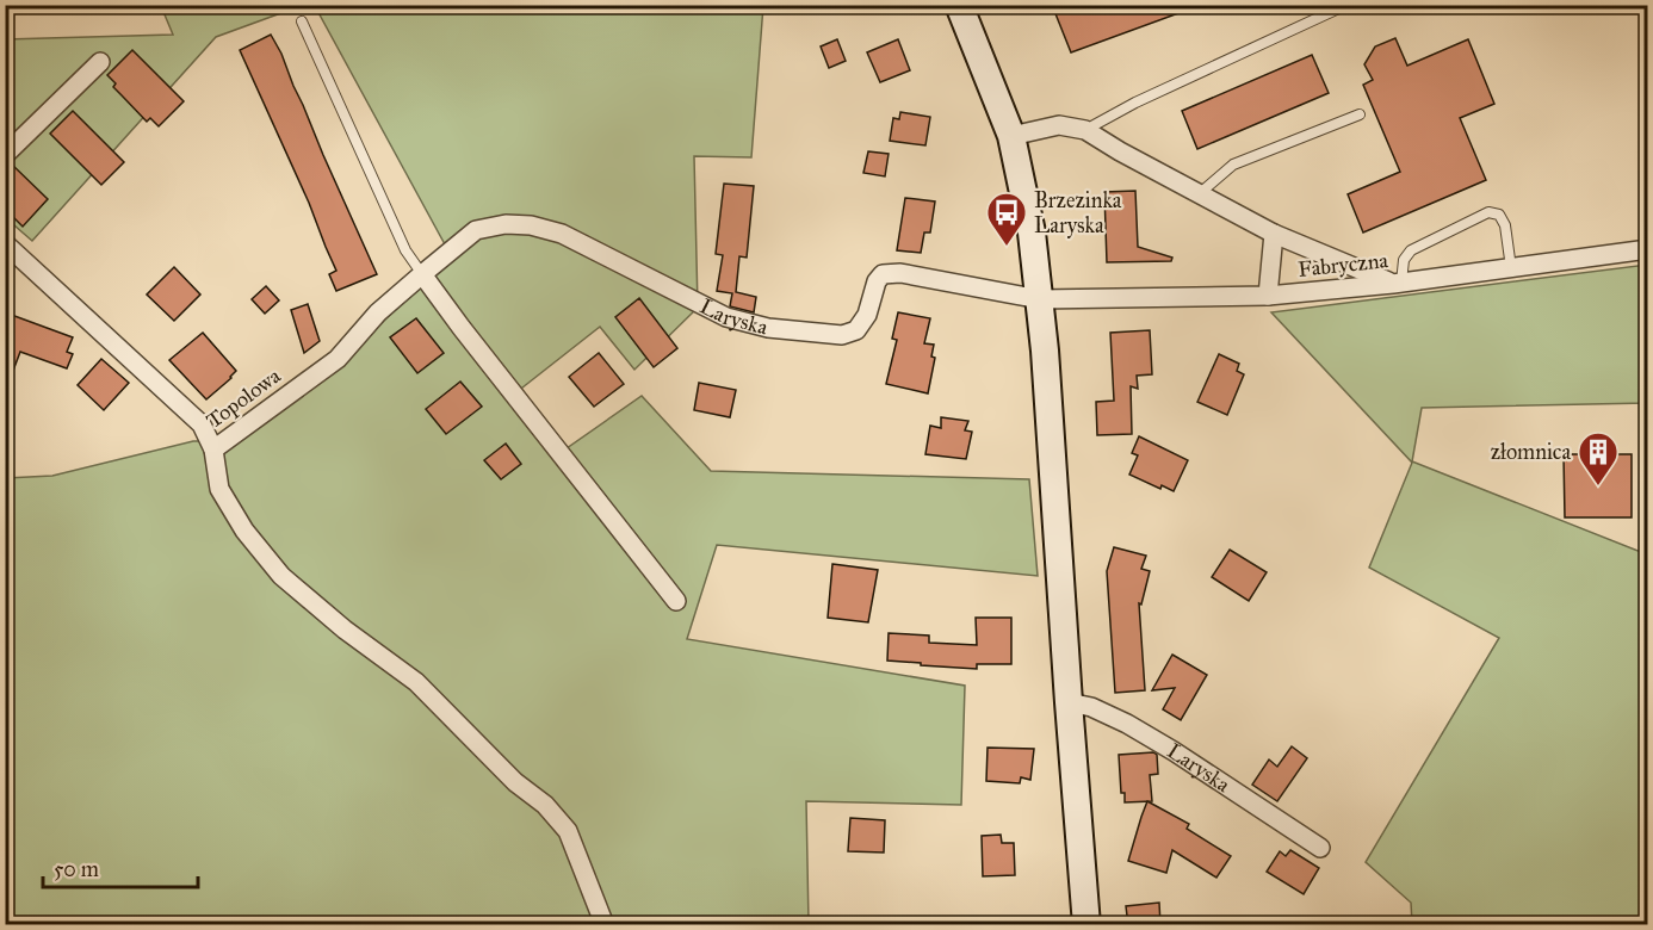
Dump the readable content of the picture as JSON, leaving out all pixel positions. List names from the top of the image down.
{
  "streets": {
    "street": ["Fabryczna", "Laryska", "Topolowa"]
  },
  "crossings": [
    ["Fabryczna", "Laryska"],
    ["Laryska", "Topolowa"]
  ],
  "places": {
    "bus stop": ["Brzezinka Laryska"],
    "building": ["złomnica"]
  },
  "scale_bar": "50 m"
}
